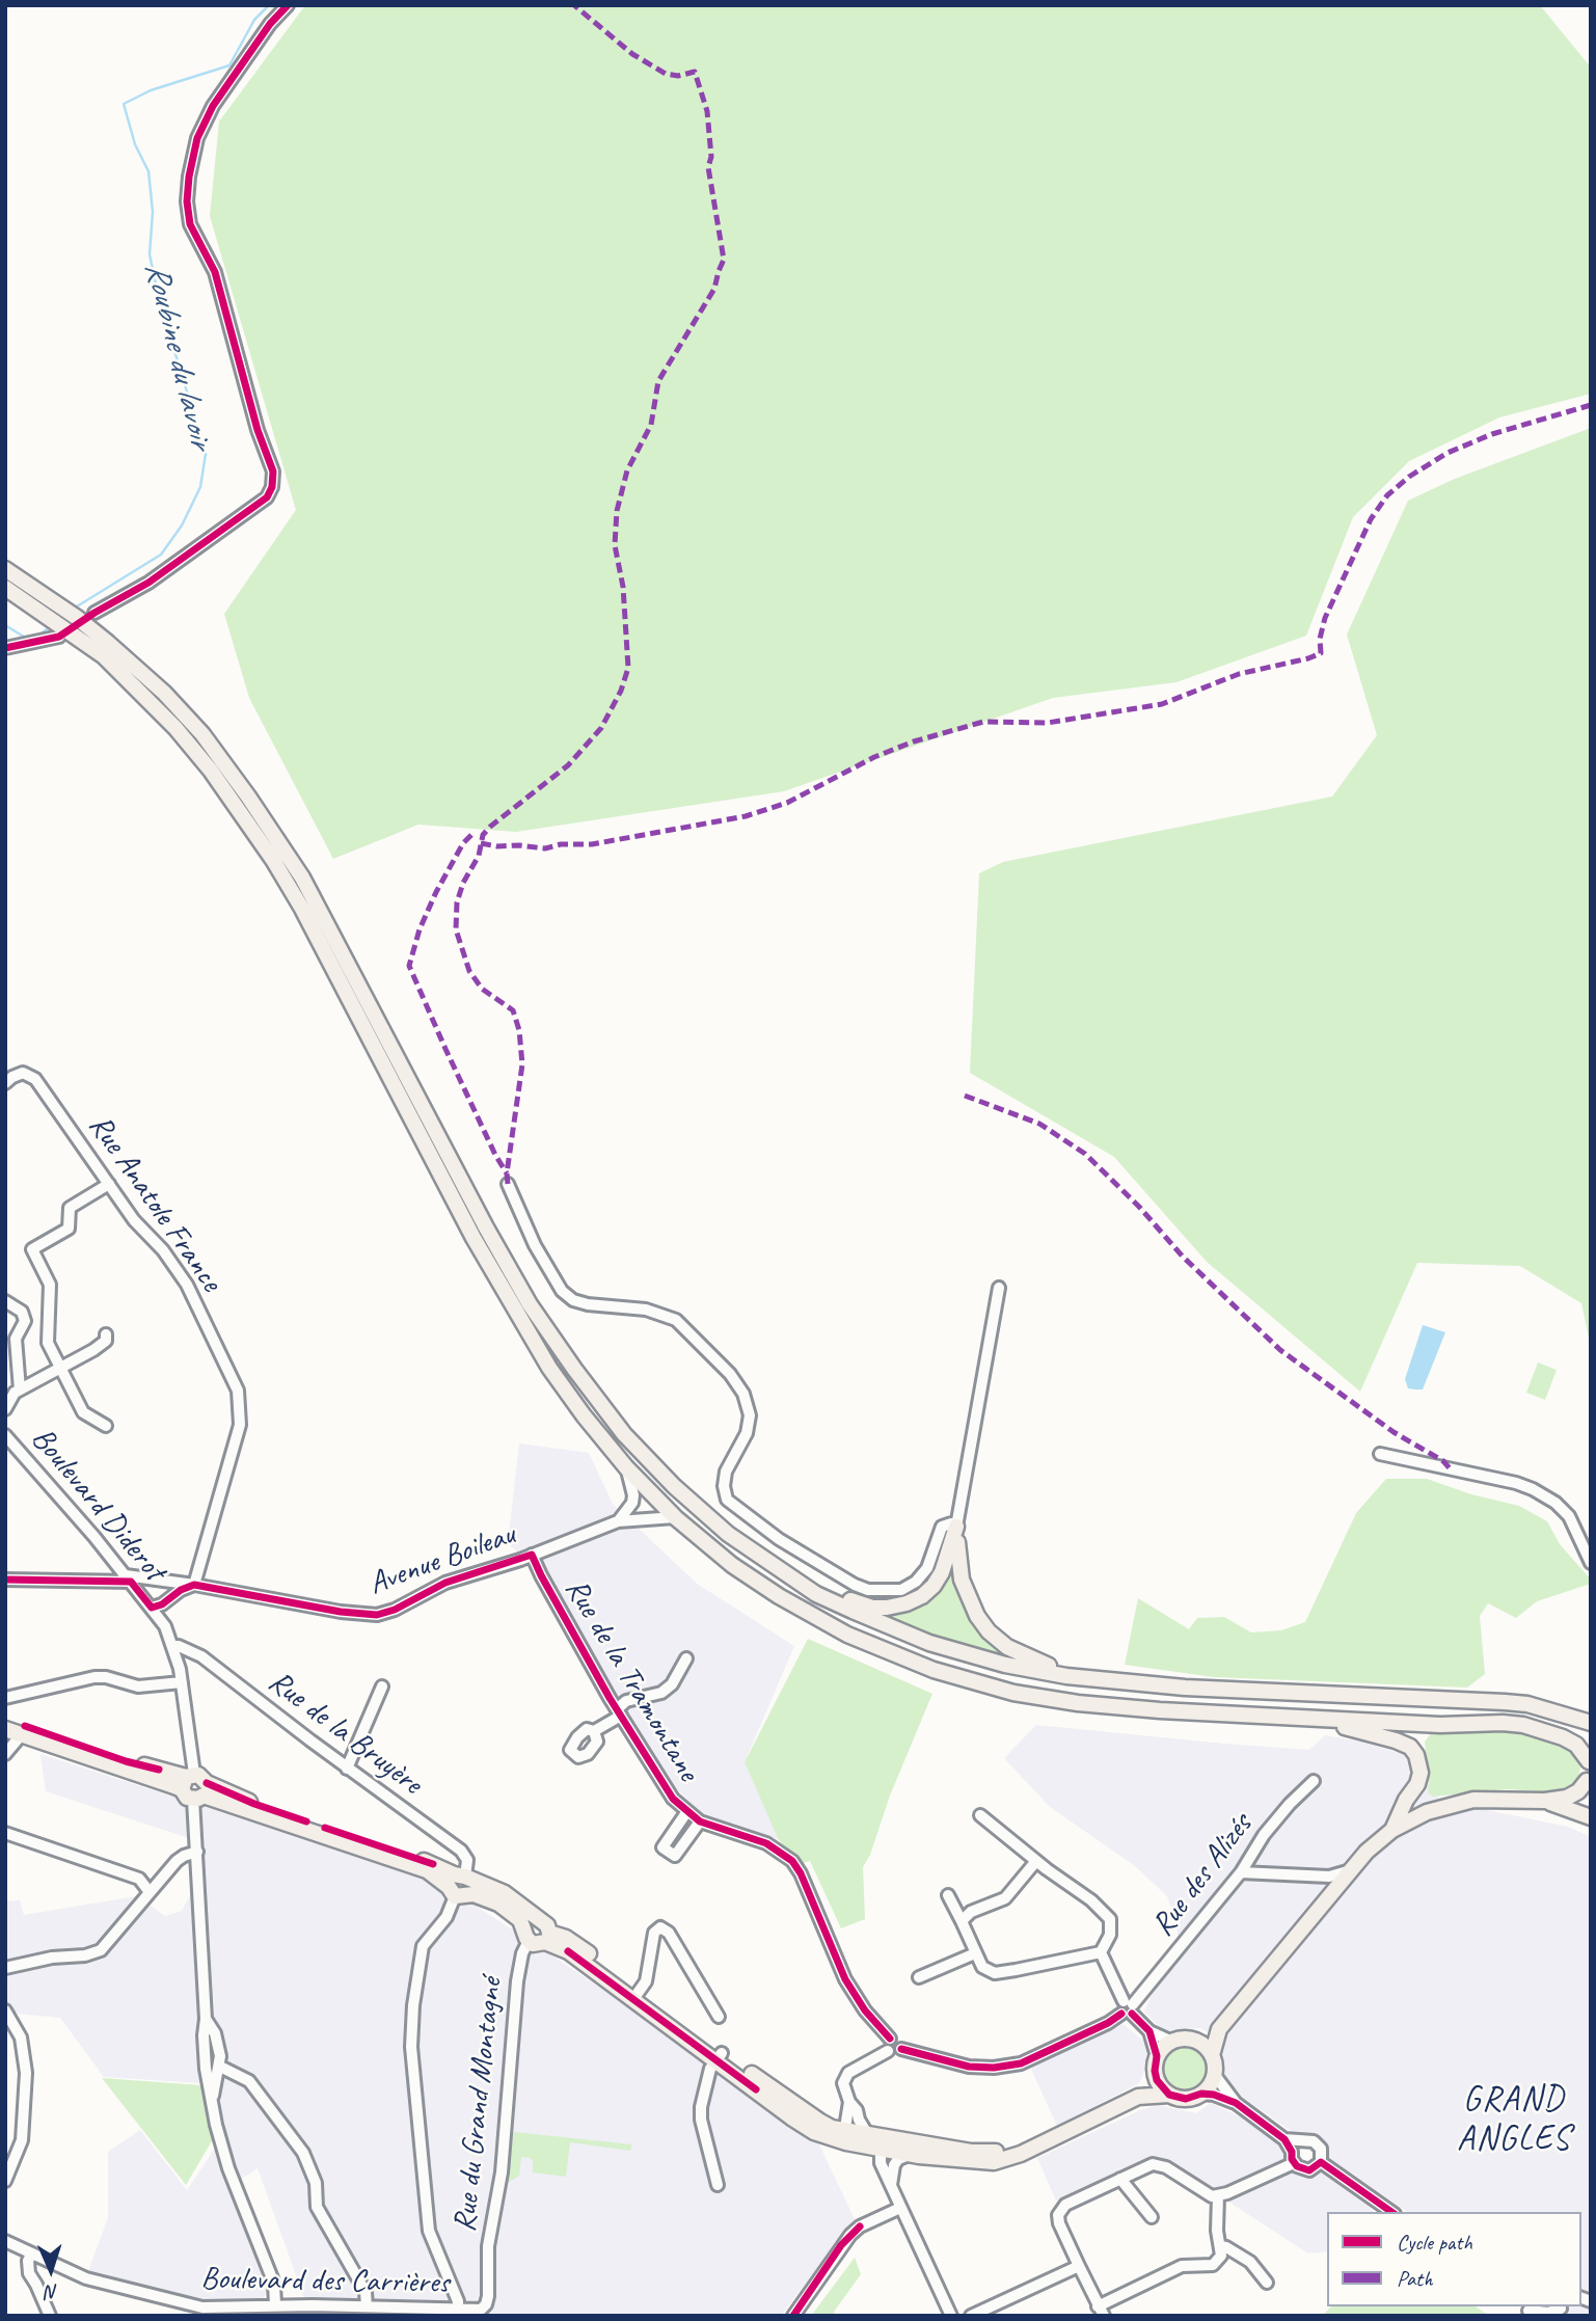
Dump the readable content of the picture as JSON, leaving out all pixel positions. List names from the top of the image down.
{
  "streets": {
    "street": [
      "Rue Anatole France",
      "Boulevard Diderot",
      "Avenue Boileau",
      "Rue de la Tramontane",
      "Rue de la Bruyère",
      "Rue des Alizés",
      "Rue du Grand Montagné",
      "Boulevard des Carrières"
    ]
  },
  "crossings": [
    ["Rue Anatole France", "Avenue Boileau"],
    ["Boulevard Diderot", "Avenue Boileau"],
    ["Boulevard Diderot", "Rue de la Bruyère"],
    ["Avenue Boileau", "Rue de la Tramontane"],
    ["Rue de la Tramontane", "Rue des Alizés"],
    ["Rue du Grand Montagné", "Boulevard des Carrières"]
  ],
  "districts": ["GRAND ANGLES"],
  "water": ["Roubine du lavoir"],
  "legend": ["Cycle path", "Path"],
  "north": "bottom"
}
